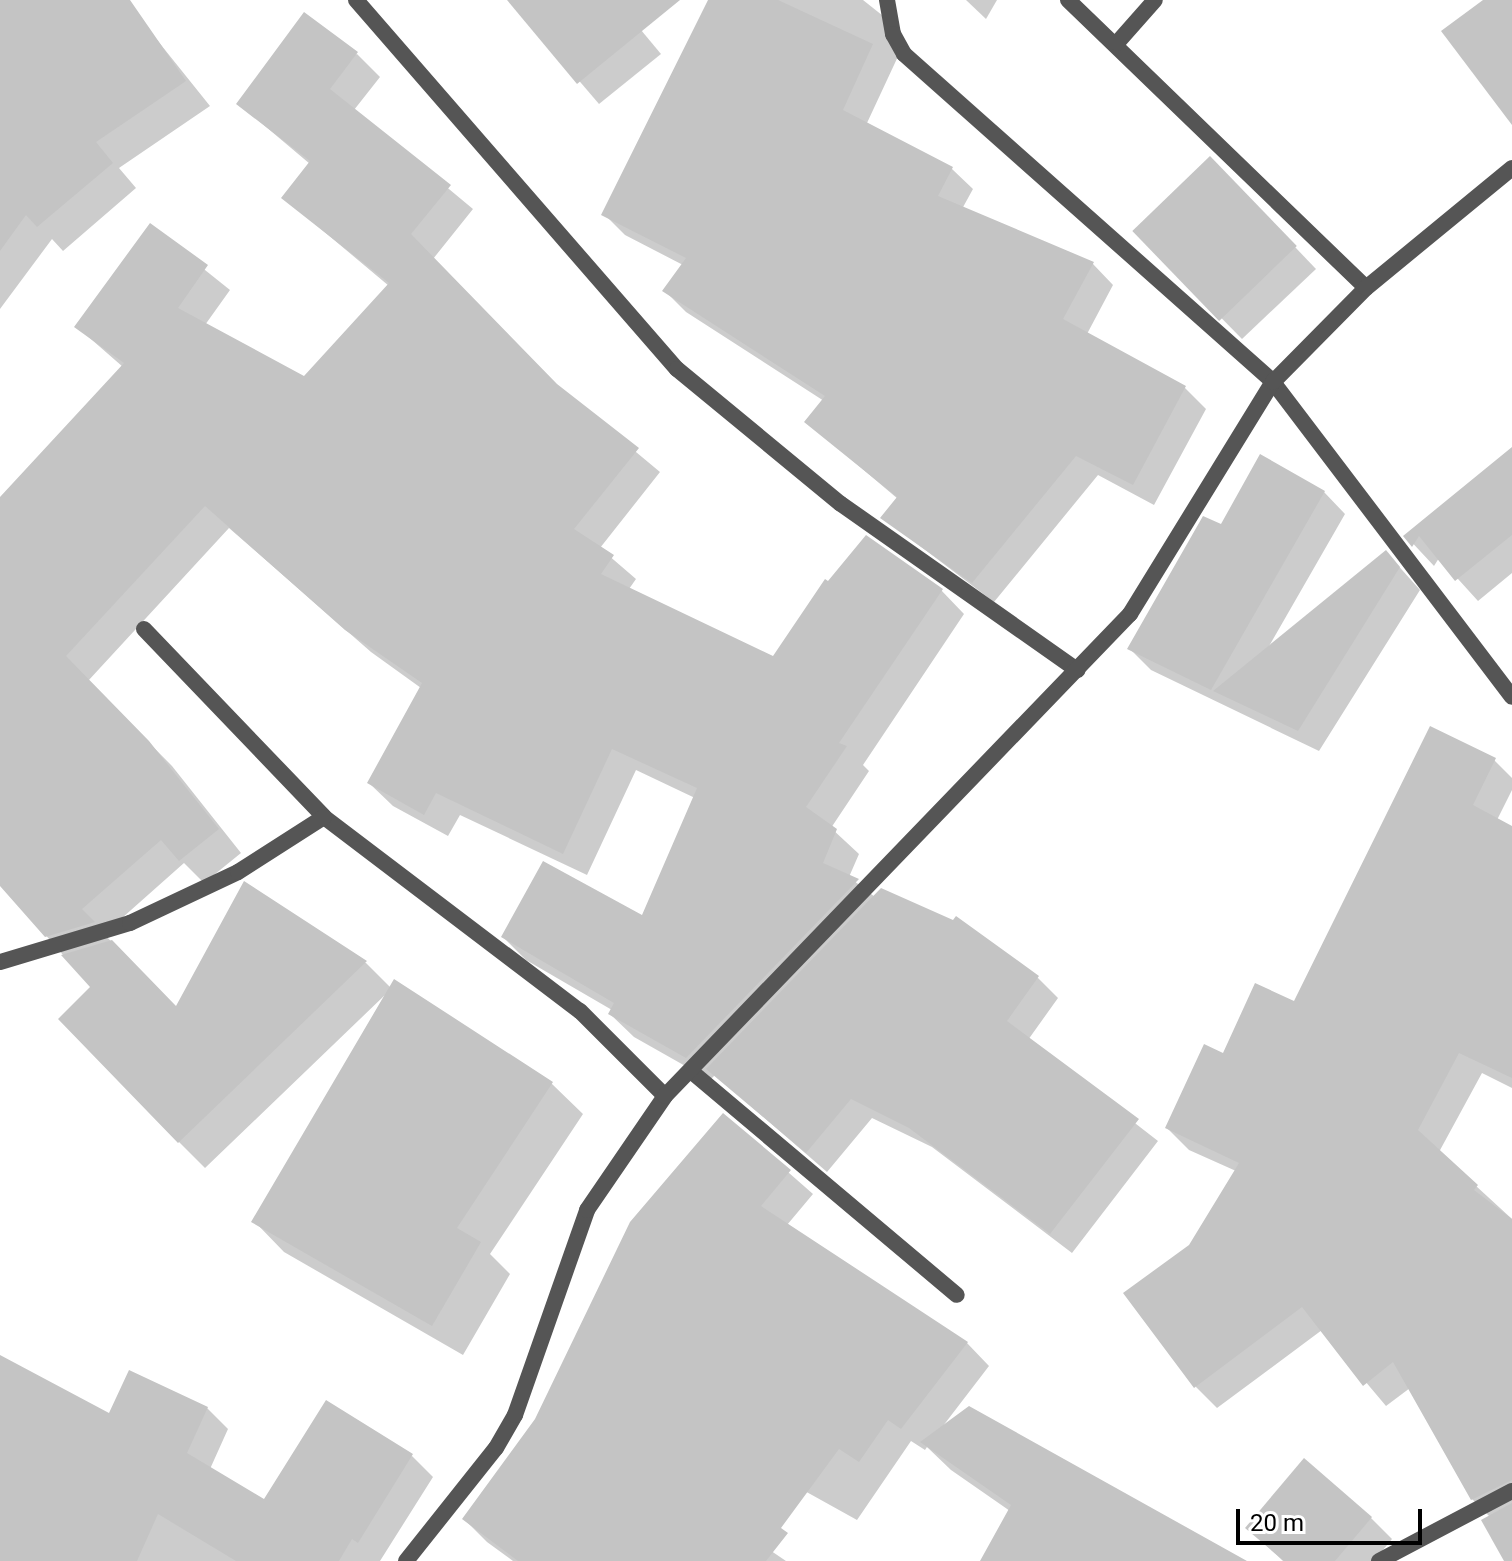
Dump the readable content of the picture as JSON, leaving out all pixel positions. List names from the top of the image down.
{
  "scale_bar": "20 m"
}
